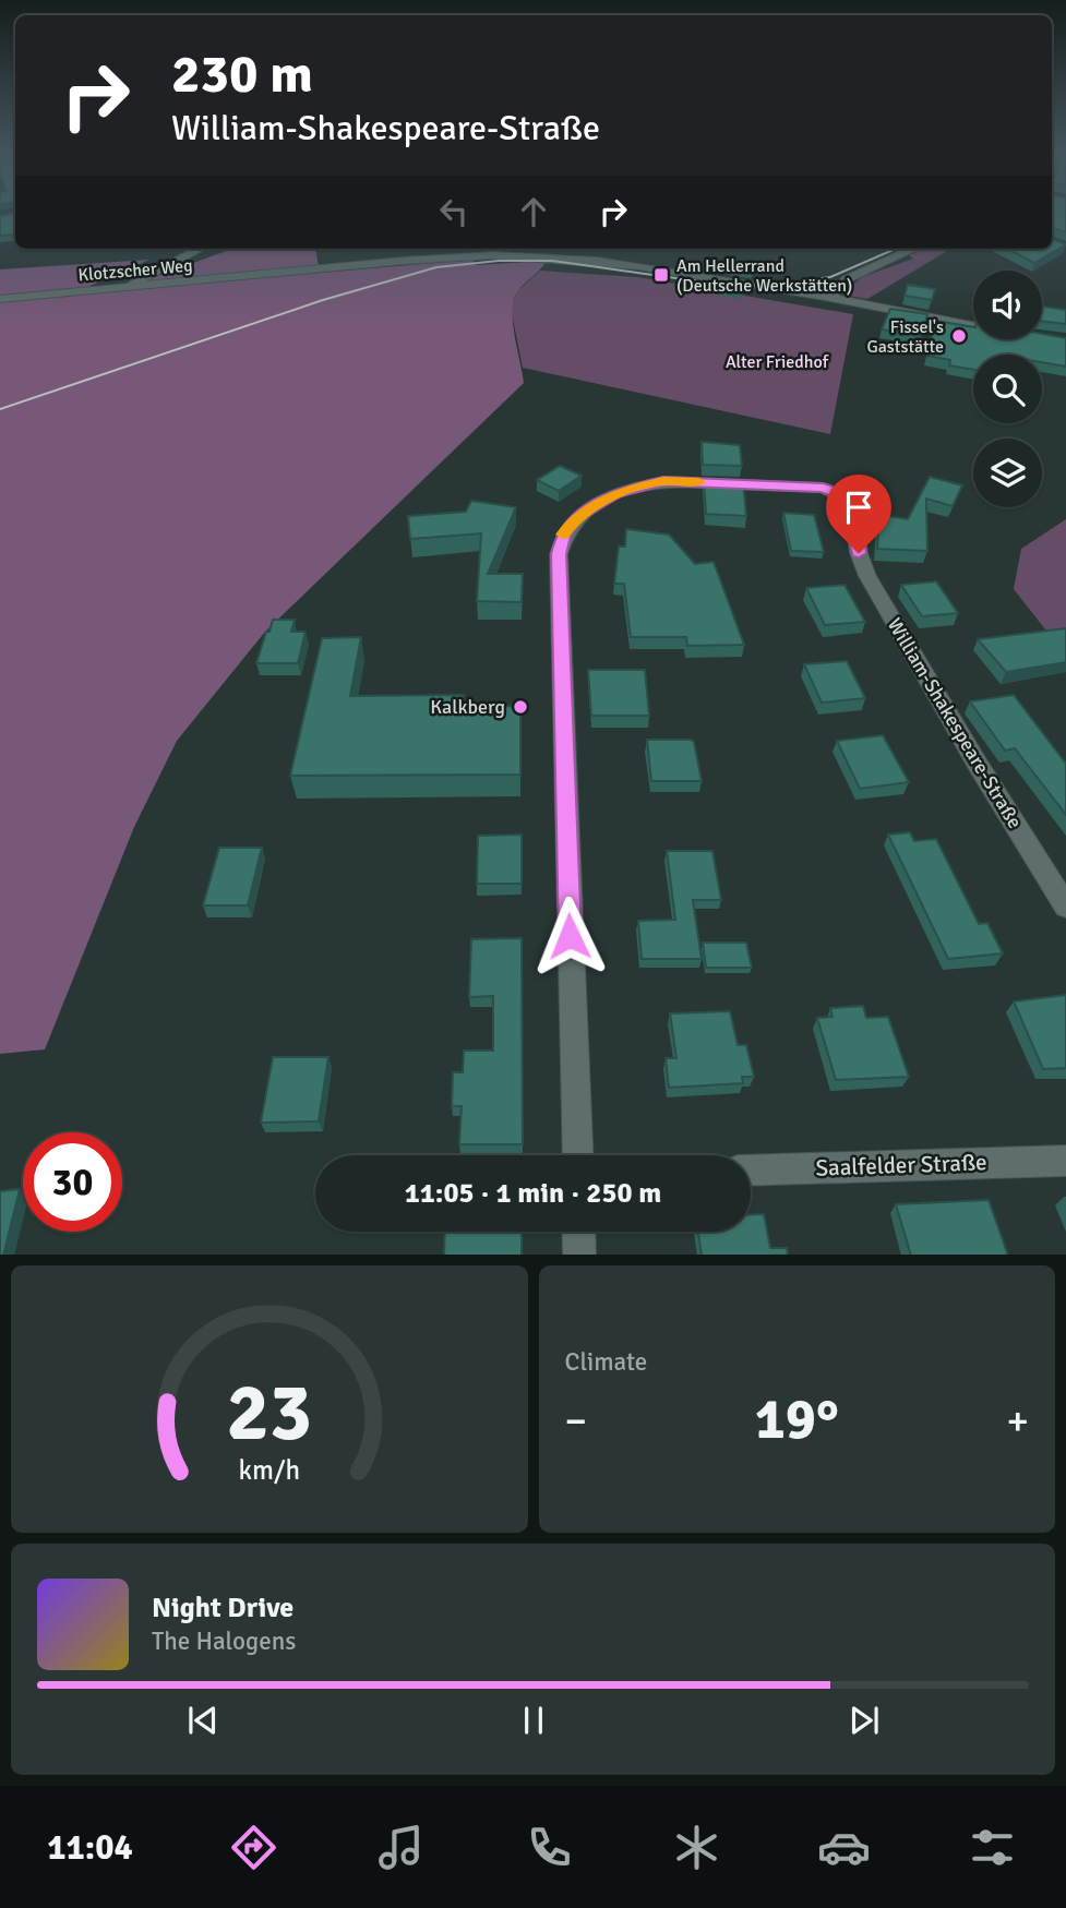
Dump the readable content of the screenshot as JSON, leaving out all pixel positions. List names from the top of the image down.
{
  "streets": {
    "street": ["Klotzscher Weg", "William-Shakespeare-Straße", "Saalfelder Straße"]
  },
  "parks": ["Alter Friedhof"],
  "places": {
    "transit": ["Am Hellerrand (Deutsche Werkstätten)"],
    "other": ["Fissel's Gaststätte", "Kalkberg"]
  },
  "page": {
    "turn": ["230 m", "William-Shakespeare-Straße"],
    "limit": "30",
    "trip": "11:05 · 1 min · 250 m",
    "tile": "Climate",
    "heat": ["−", "19°", "+"],
    "song": ["Night Drive", "The Halogens"],
    "tabs": "11:04",
    "gauge": ["23", "km/h"]
  }
}
